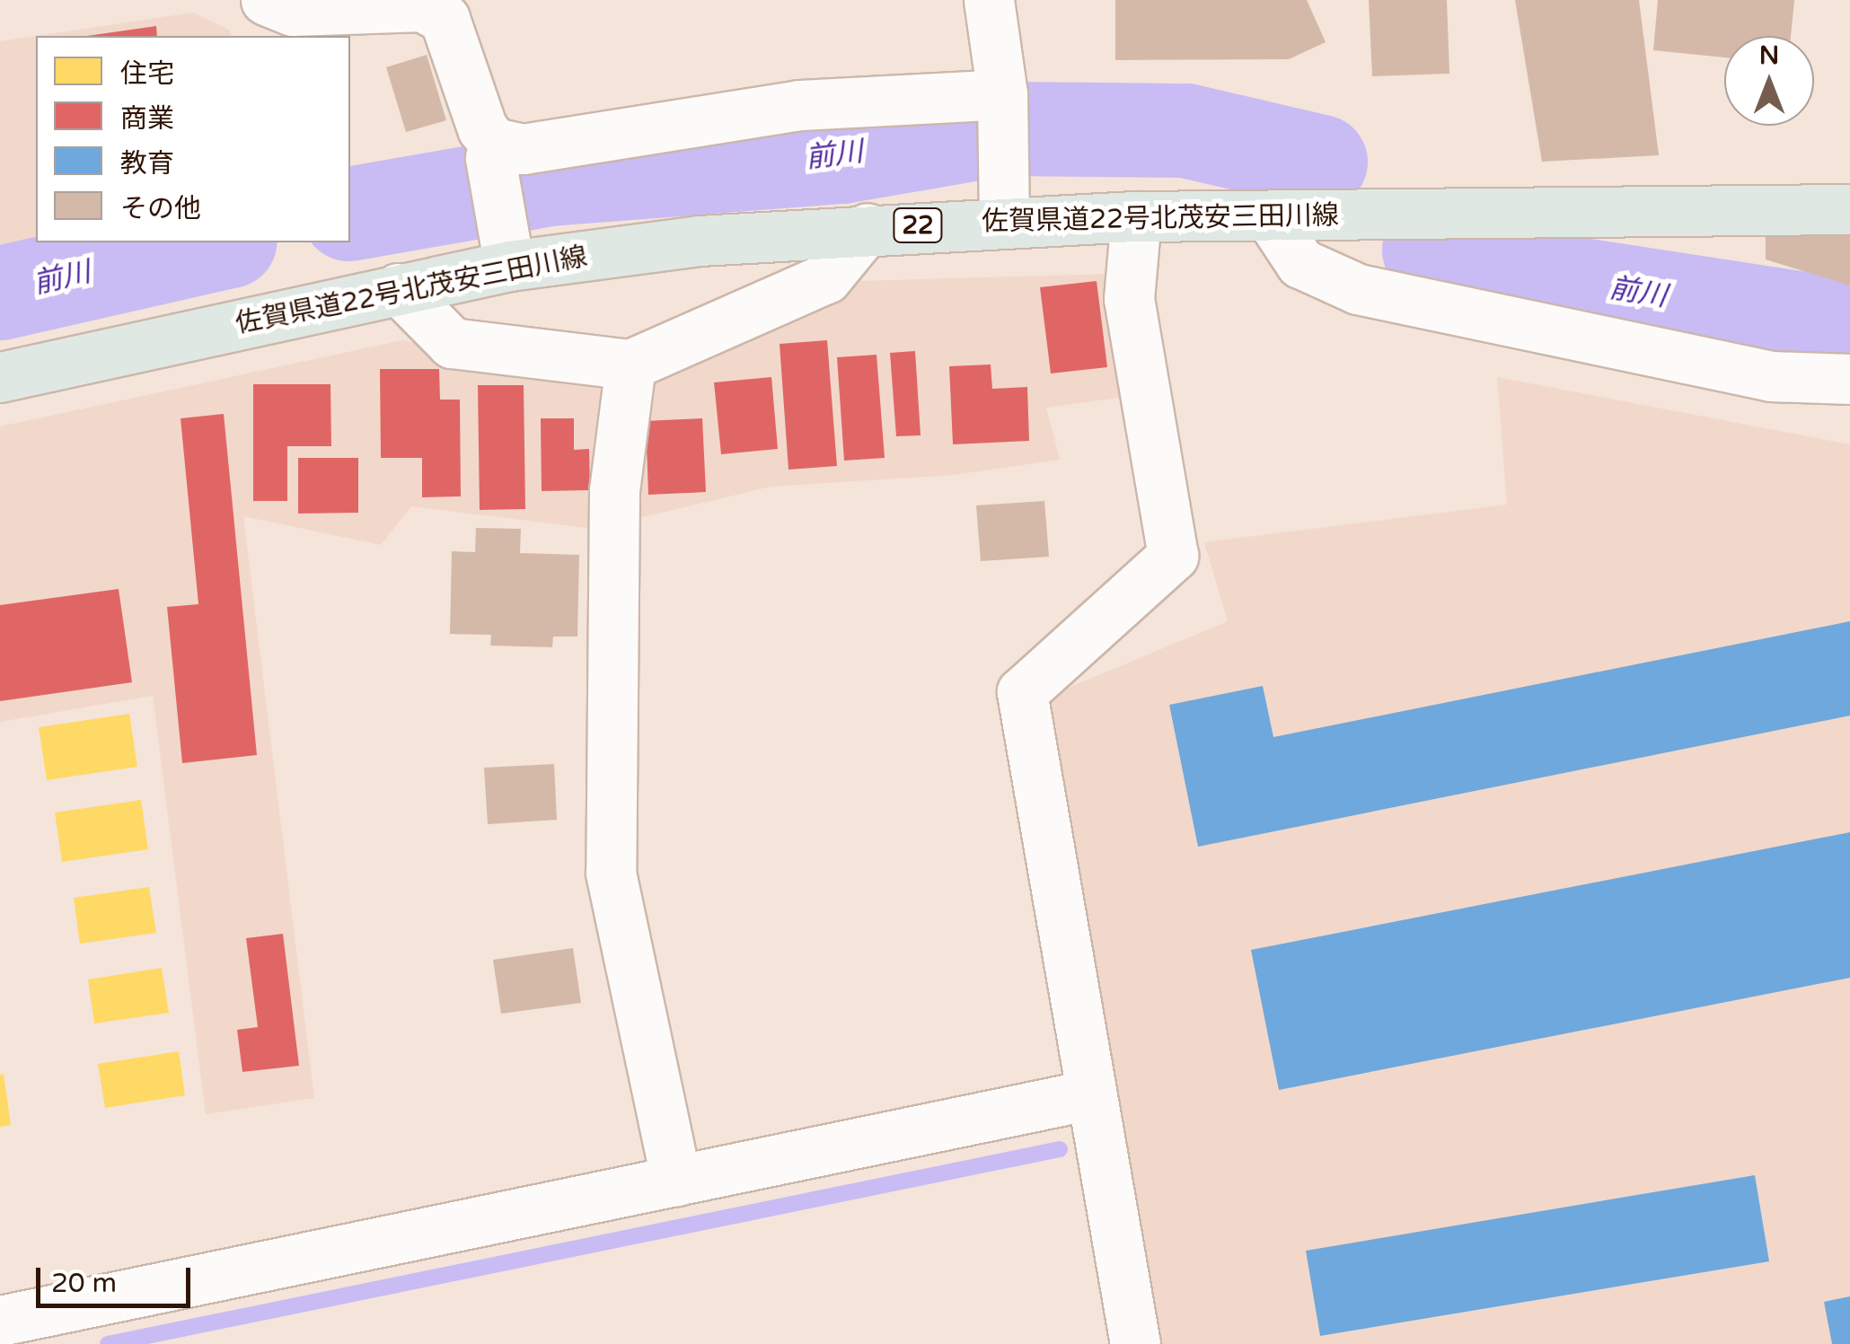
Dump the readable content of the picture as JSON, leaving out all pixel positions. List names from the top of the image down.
{
  "streets": {
    "main road": ["佐賀県道22号北茂安三田川線", "22"]
  },
  "water": ["前川"],
  "legend": [
    "住宅",
    "商業",
    "教育",
    "その他"
  ],
  "scale_bar": "20 m",
  "north": "top"
}
